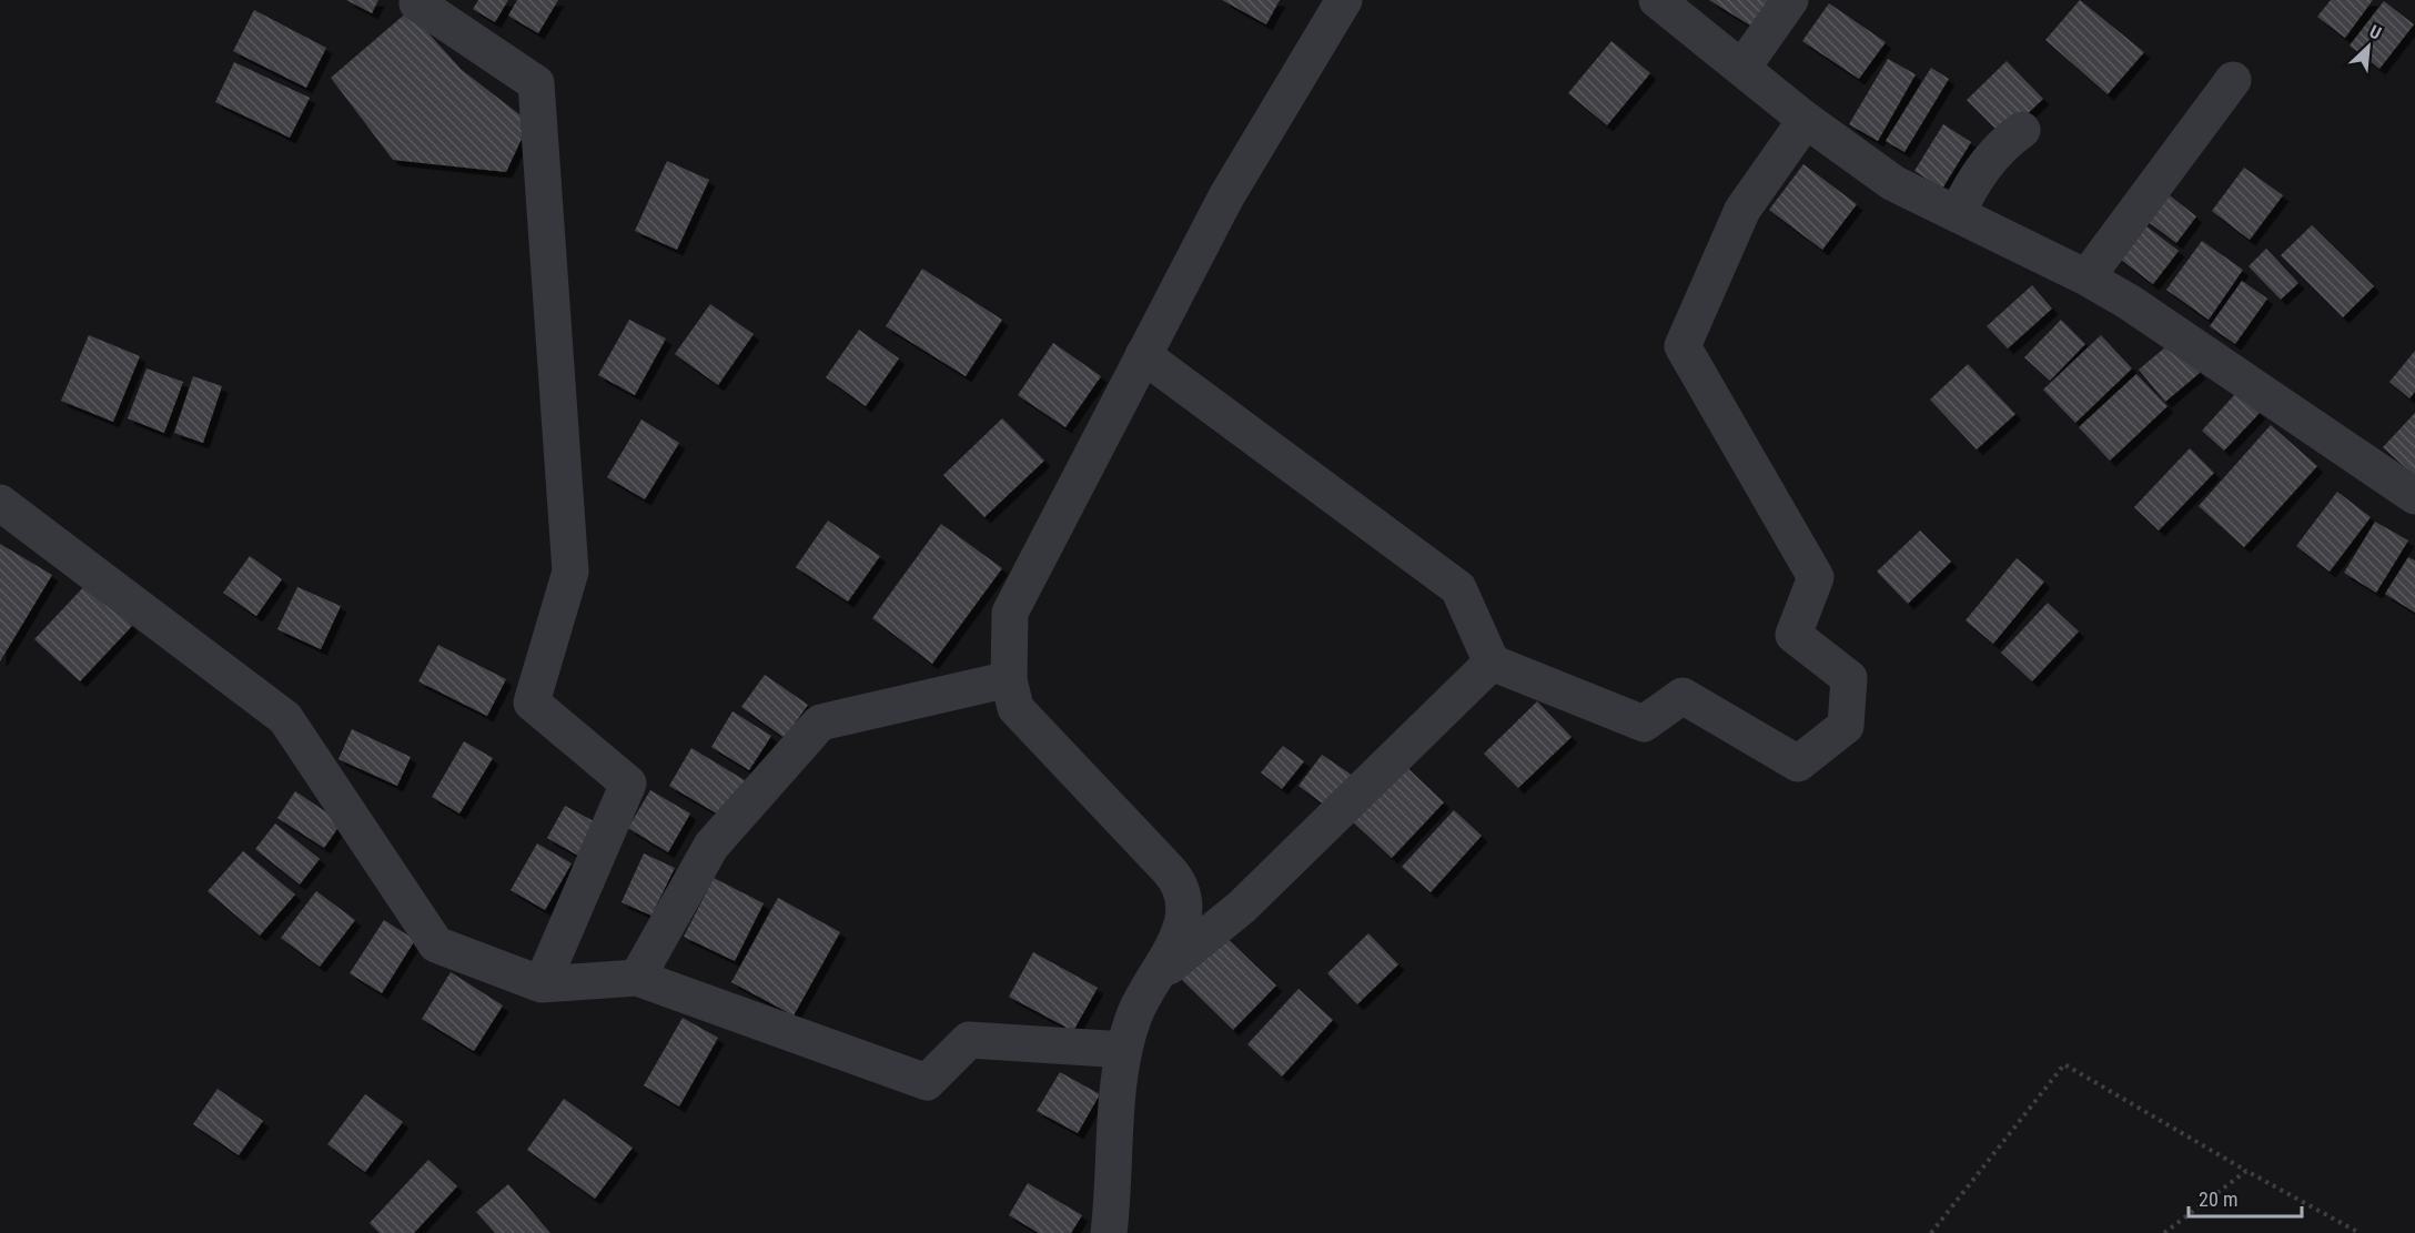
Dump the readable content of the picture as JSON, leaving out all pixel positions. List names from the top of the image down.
{
  "scale_bar": "20 m",
  "north": "top right"
}
